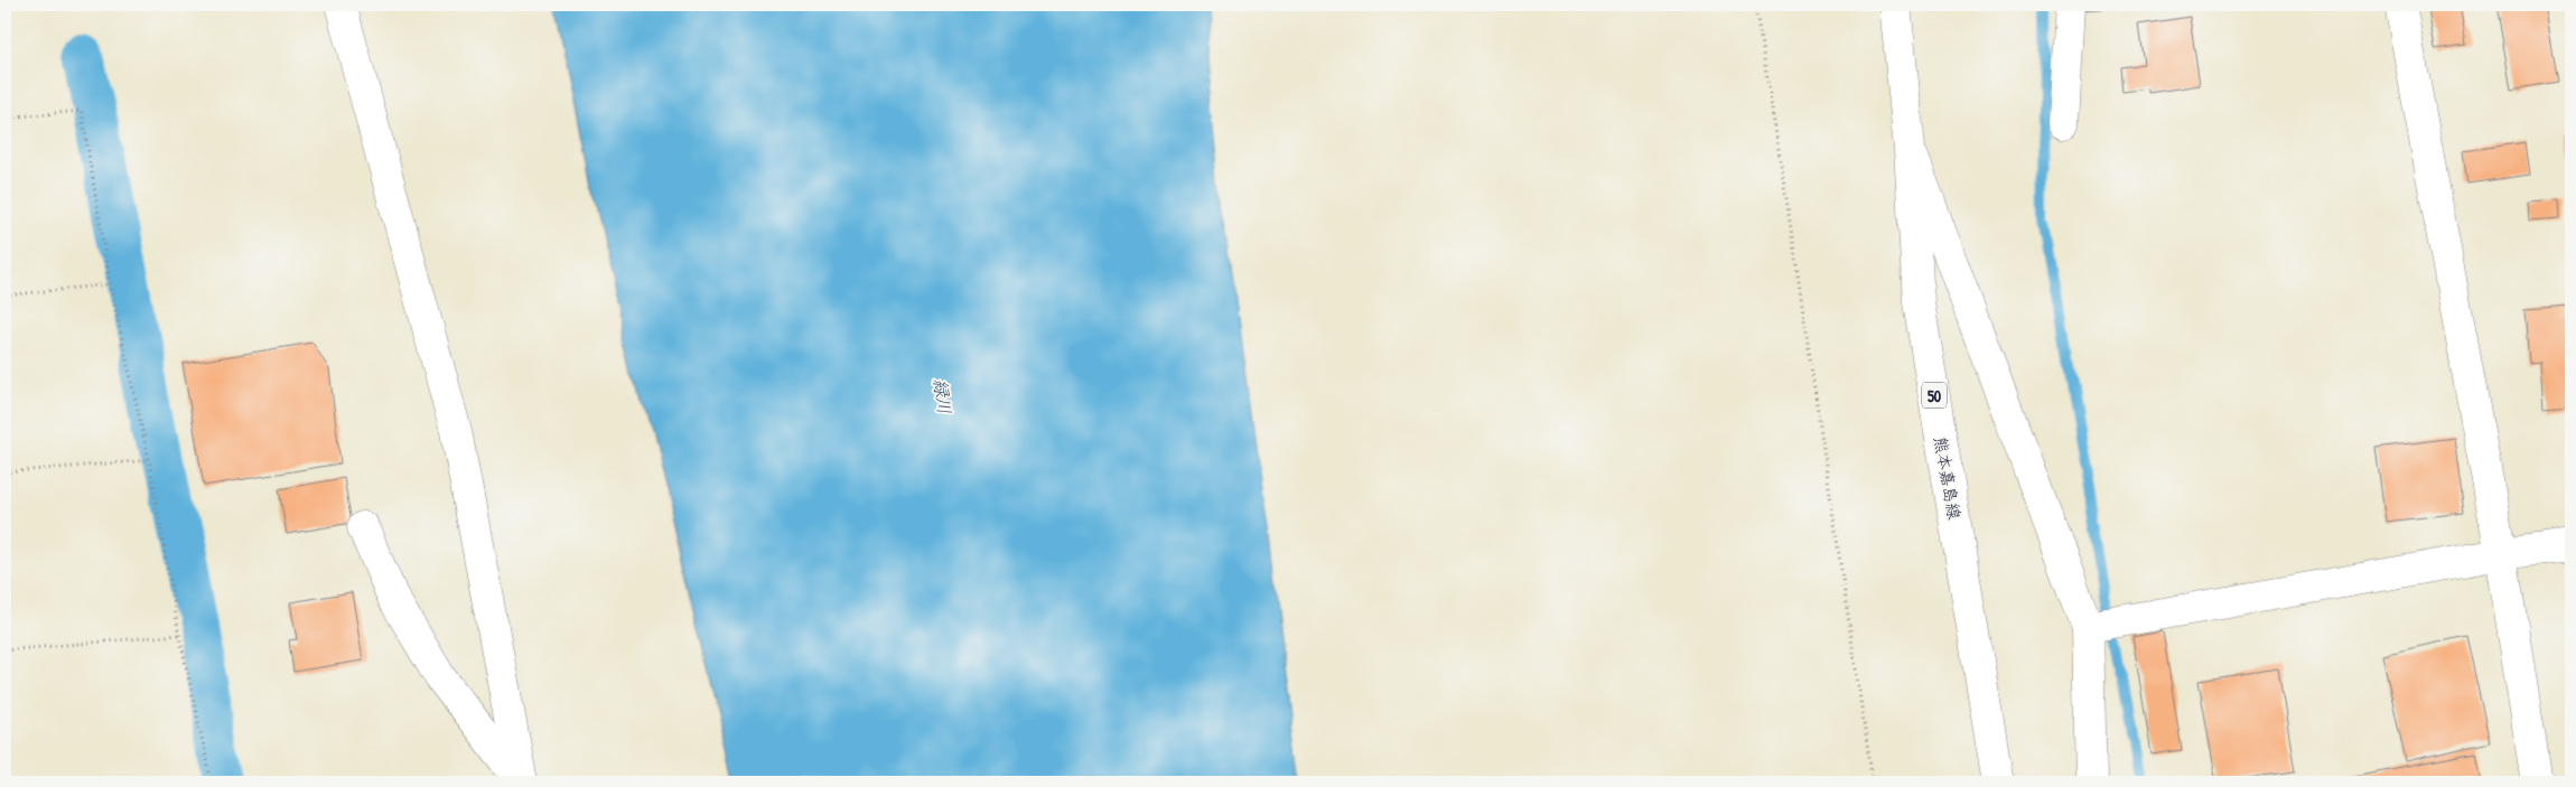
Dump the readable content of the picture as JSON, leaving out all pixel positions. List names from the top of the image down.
{
  "streets": {
    "street": ["50", "熊本嘉島線"]
  },
  "water": ["緑川"]
}
